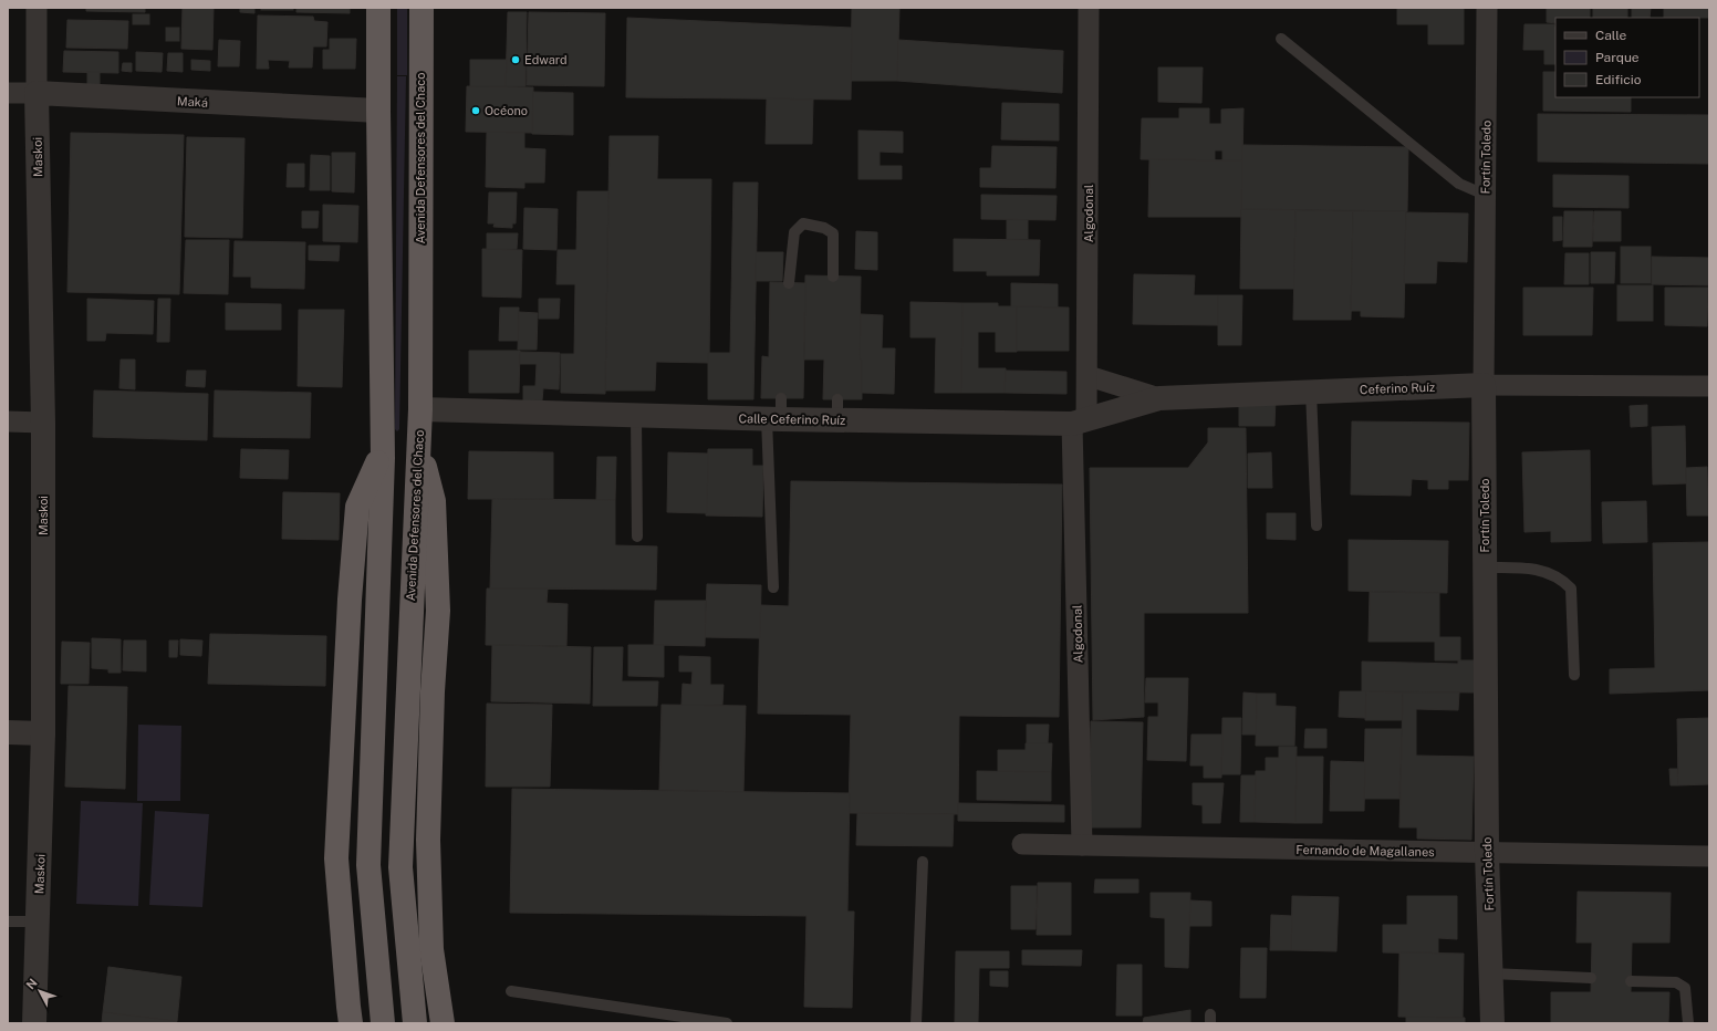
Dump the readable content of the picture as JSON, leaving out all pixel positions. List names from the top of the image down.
{
  "streets": {
    "highway": ["Avenida Defensores del Chaco"],
    "street": [
      "Maká",
      "Maskoi",
      "Fortín Toledo",
      "Algodonal",
      "Ceferino Ruíz",
      "Calle Ceferino Ruíz",
      "Fernando de Magallanes"
    ]
  },
  "crossings": [
    ["Maká", "Maskoi"],
    ["Fortín Toledo", "Ceferino Ruíz"],
    ["Fortín Toledo", "Fernando de Magallanes"],
    ["Avenida Defensores del Chaco", "Calle Ceferino Ruíz"],
    ["Algodonal", "Ceferino Ruíz"],
    ["Algodonal", "Calle Ceferino Ruíz"],
    ["Algodonal", "Fernando de Magallanes"],
    ["Ceferino Ruíz", "Calle Ceferino Ruíz"]
  ],
  "places": ["Edward", "Océono"],
  "legend": ["Calle", "Parque", "Edificio"],
  "north": "top left"
}
